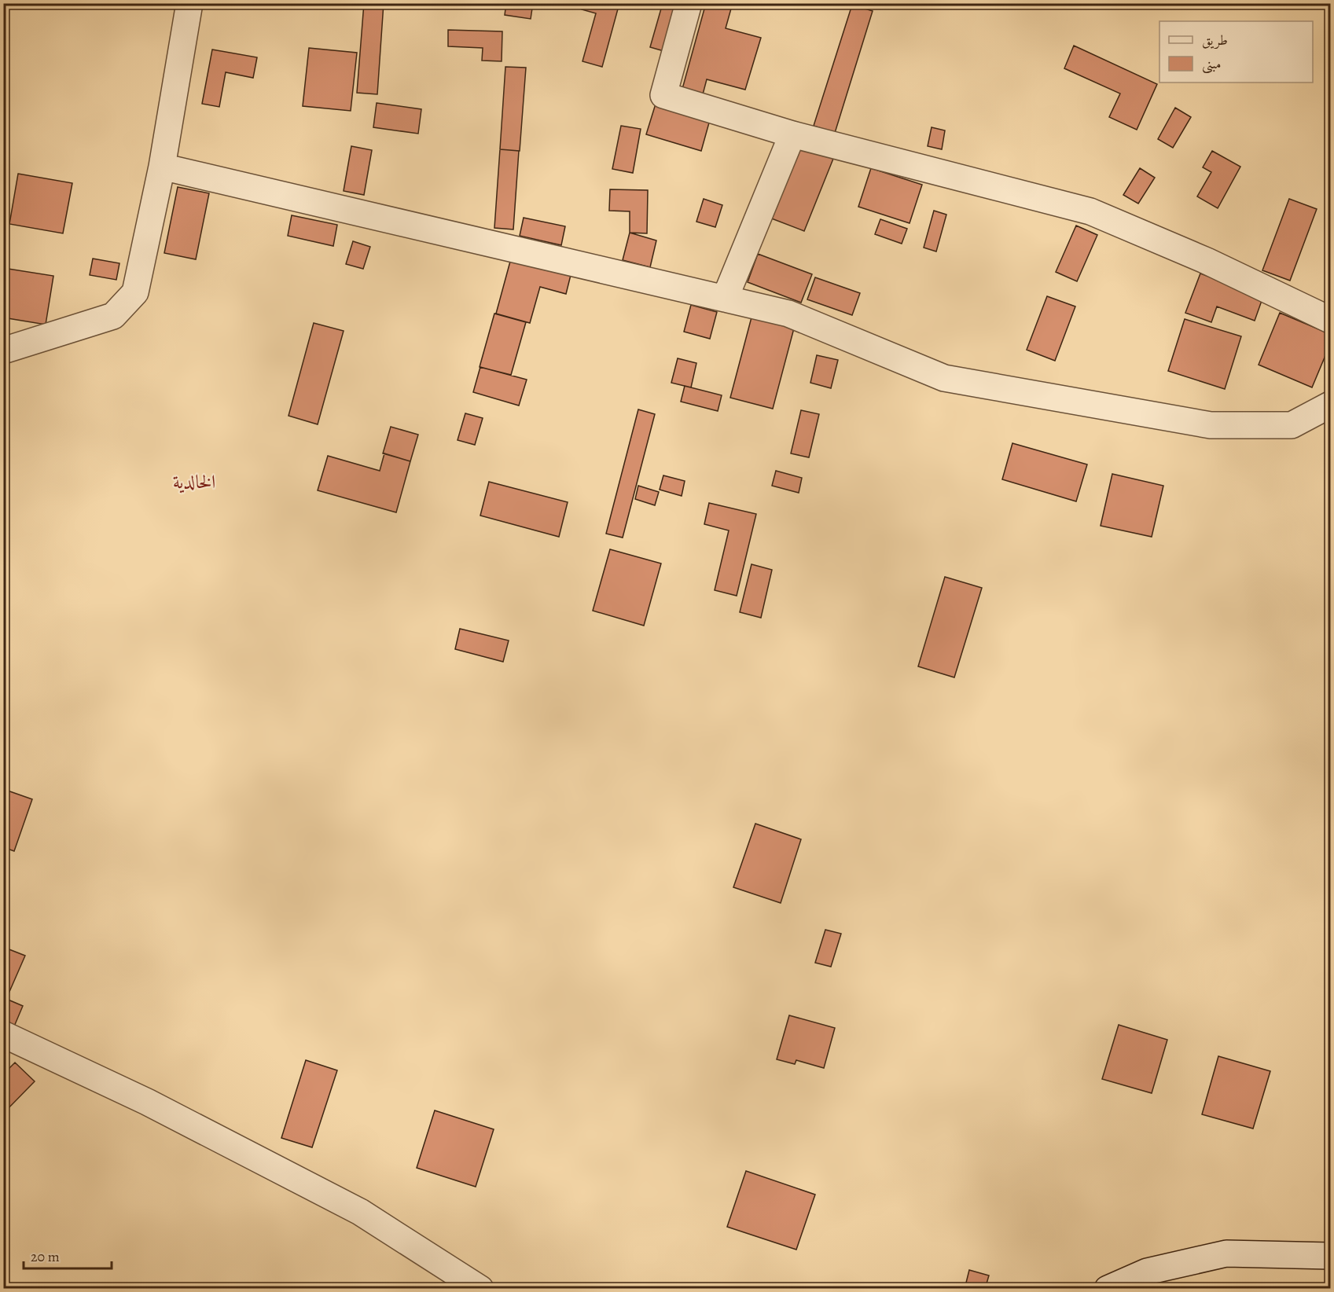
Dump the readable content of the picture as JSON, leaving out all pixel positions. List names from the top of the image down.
{
  "districts": ["الخالدية"],
  "legend": ["طريق", "مبنى"],
  "scale_bar": "20 m"
}
